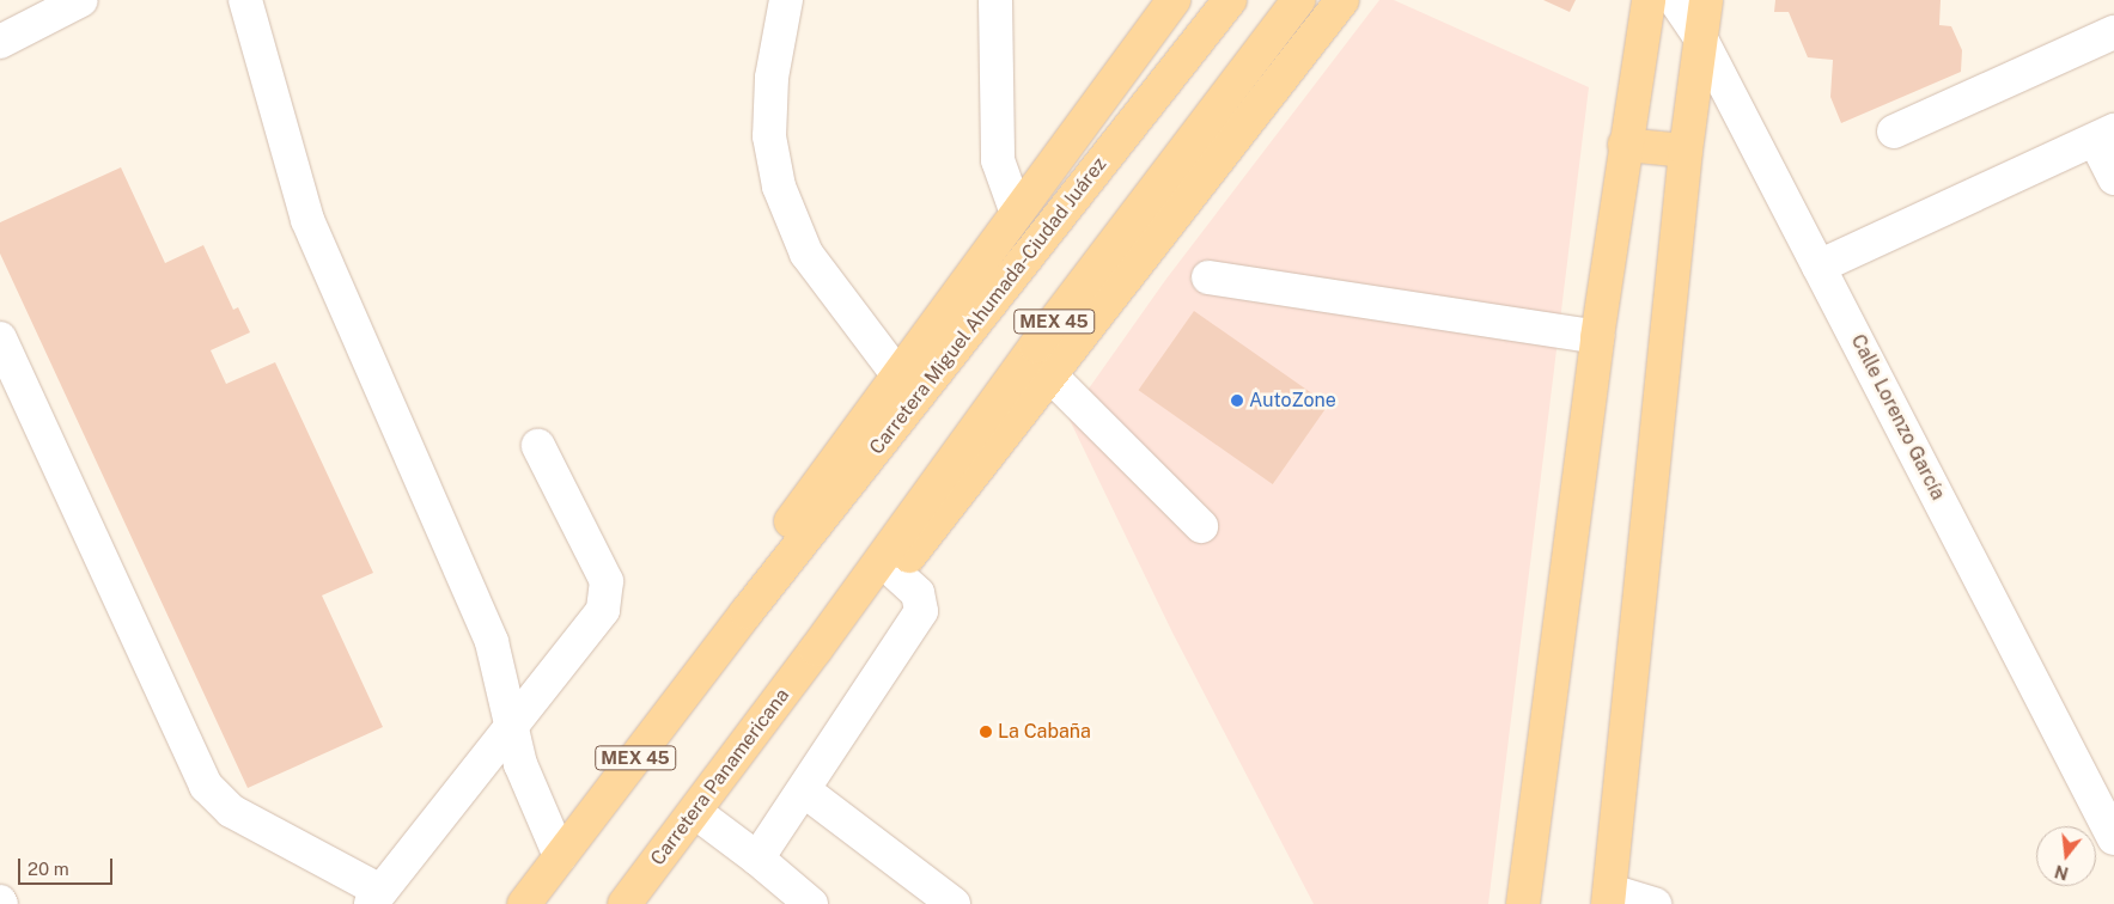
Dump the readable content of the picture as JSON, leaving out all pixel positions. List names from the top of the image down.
{
  "streets": {
    "main road": ["Carretera Miguel Ahumada-Ciudad Juárez", "MEX 45", "Carretera Panamericana"],
    "street": ["Calle Lorenzo García"]
  },
  "crossings": [
    ["Carretera Miguel Ahumada-Ciudad Juárez", "MEX 45"],
    ["MEX 45", "Carretera Panamericana"]
  ],
  "places": ["AutoZone", "La Cabaña"],
  "scale_bar": "20 m",
  "north": "bottom"
}
